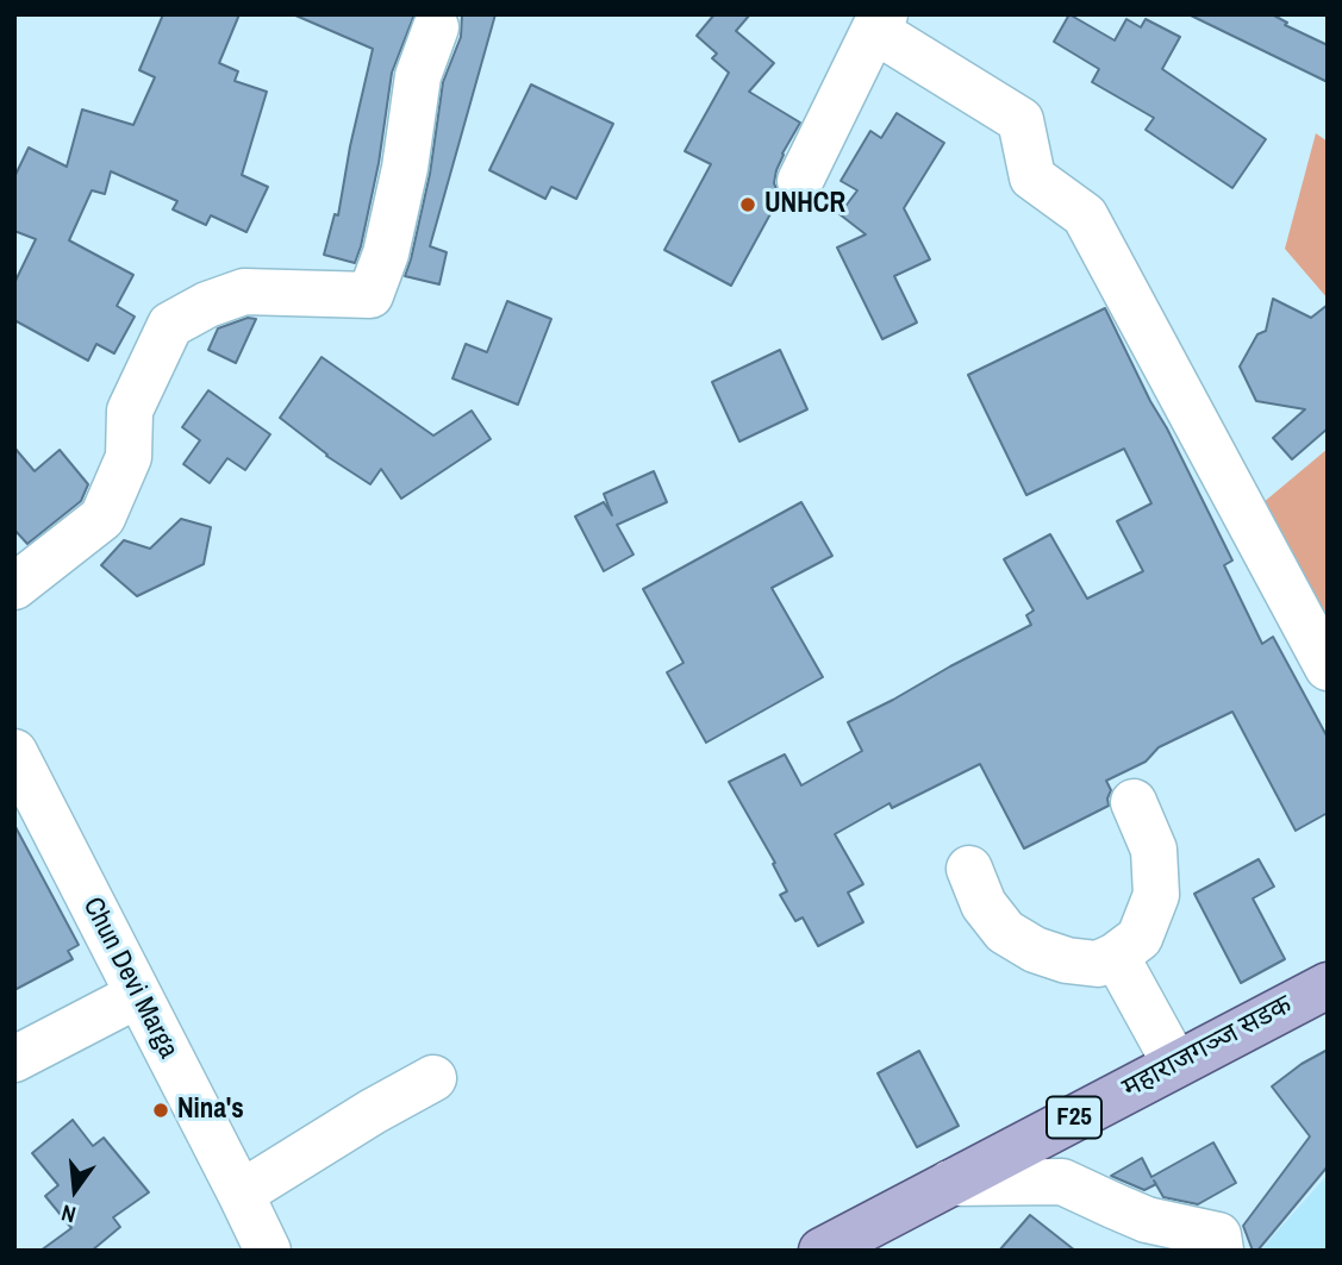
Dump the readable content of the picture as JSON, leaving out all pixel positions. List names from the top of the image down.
{
  "streets": {
    "main road": ["महाराजगञ्ज सडक", "F25"],
    "street": ["Chun Devi Marga"]
  },
  "places": ["UNHCR", "Nina's"],
  "north": "bottom"
}
